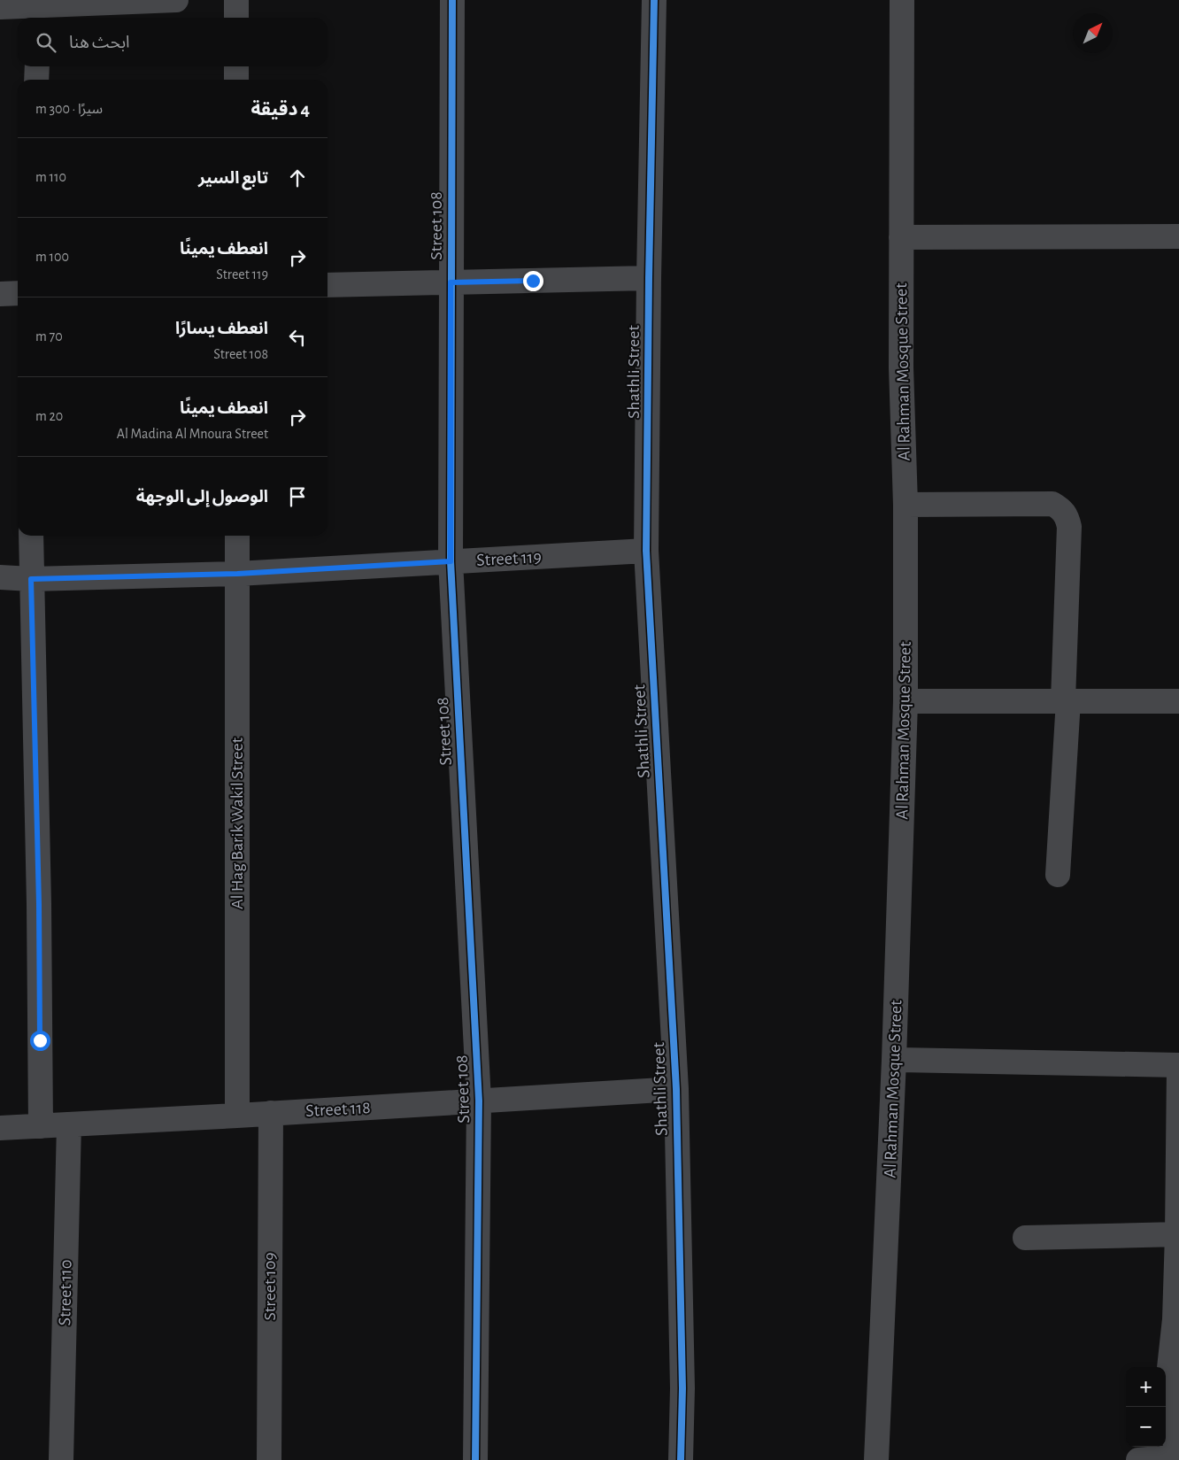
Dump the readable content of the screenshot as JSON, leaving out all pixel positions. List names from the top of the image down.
{
  "streets": {
    "street": [
      "Street 108",
      "Shathli Street",
      "Al Rahman Mosque Street",
      "Street 119",
      "Al Hag Barik Wakil Street",
      "Street 118",
      "Street 109",
      "Street 110"
    ]
  },
  "crossings": [
    ["Street 108", "Street 119"],
    ["Street 108", "Street 118"],
    ["Shathli Street", "Street 119"],
    ["Shathli Street", "Street 118"],
    ["Street 119", "Al Hag Barik Wakil Street"],
    ["Al Hag Barik Wakil Street", "Street 118"],
    ["Street 118", "Street 109"],
    ["Street 118", "Street 110"]
  ],
  "north": "top right",
  "page": {
    "search": "ابحث هنا",
    "heading": ["4 دقيقة", "سيرًا · 300 m"],
    "list": [
      ["تابع السير", "110 m"],
      ["انعطف يمينًا", "Street 119", "100 m"],
      ["انعطف يسارًا", "Street 108", "70 m"],
      ["انعطف يمينًا", "Al Madina Al Mnoura Street", "20 m"],
      "الوصول إلى الوجهة"
    ],
    "map_buttons": ["+", "−"]
  }
}
